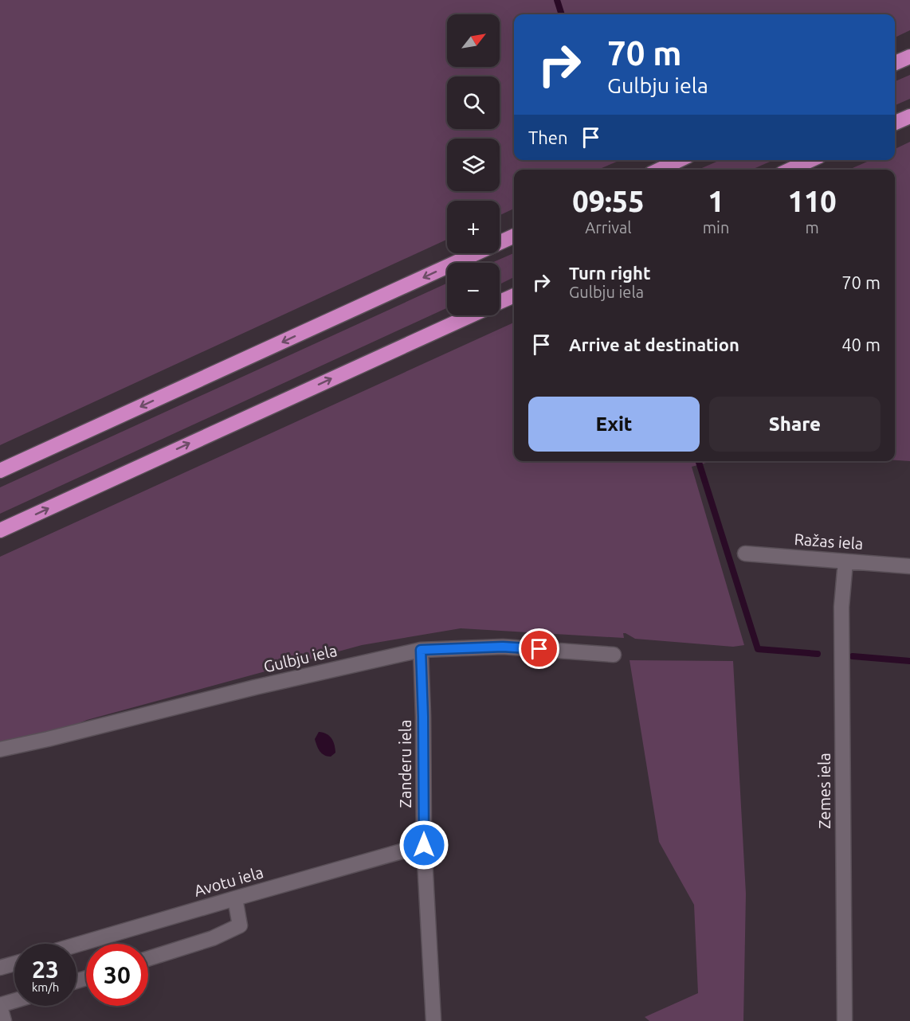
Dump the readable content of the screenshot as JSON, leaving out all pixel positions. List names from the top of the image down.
{
  "streets": {
    "street": [
      "Ražas iela",
      "Gulbju iela",
      "Zanderu iela",
      "Zemes iela",
      "Avotu iela"
    ]
  },
  "crossings": [
    ["Ražas iela", "Zemes iela"],
    ["Gulbju iela", "Zanderu iela"],
    ["Zanderu iela", "Avotu iela"]
  ],
  "north": "top right",
  "page": {
    "map_buttons": ["+", "−"],
    "turn": ["70 m", "Gulbju iela"],
    "then": "Then",
    "eta": [
      "09:55",
      "Arrival",
      "1",
      "min",
      "110",
      "m"
    ],
    "list": [
      {
        "name": "Turn right",
        "note": "Gulbju iela",
        "value": "70 m"
      },
      {
        "name": "Arrive at destination",
        "value": "40 m"
      }
    ],
    "buttons": ["Exit", "Share"],
    "speed": "23 km/h",
    "limit": "30"
  }
}
